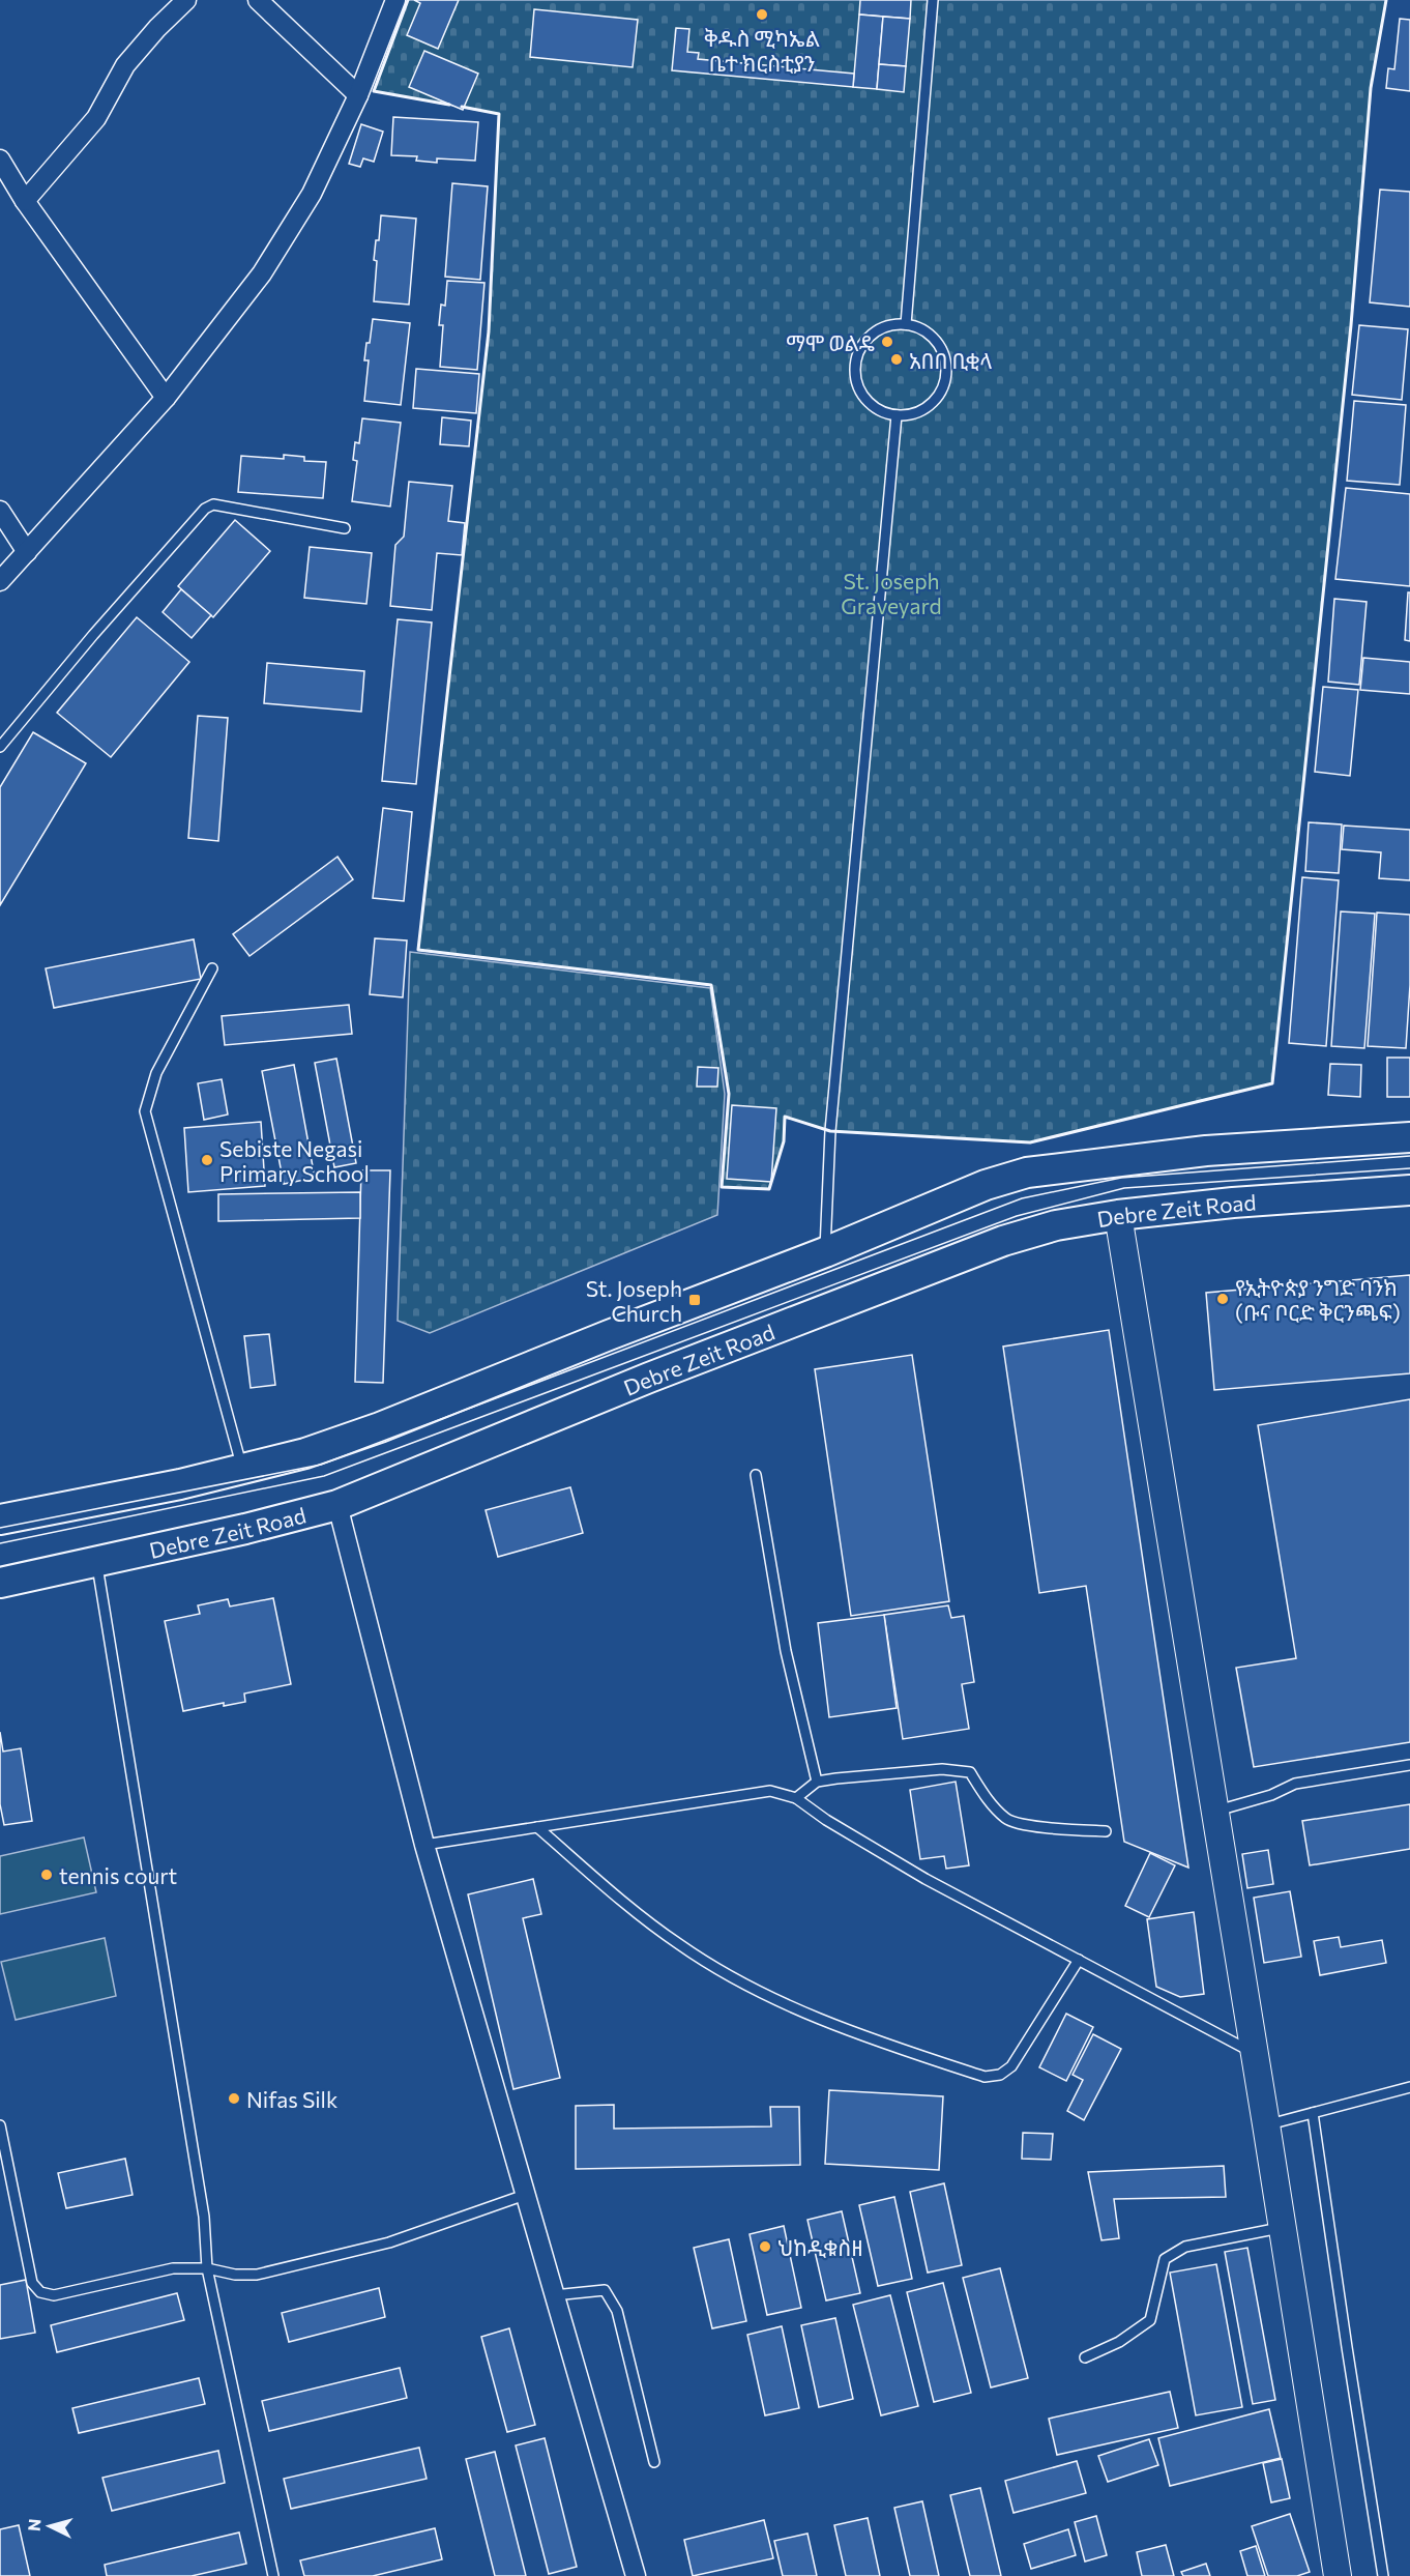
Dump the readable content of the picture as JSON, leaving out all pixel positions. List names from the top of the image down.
{
  "streets": {
    "main road": ["Debre Zeit Road"]
  },
  "parks": ["St. Joseph Graveyard"],
  "places": {
    "other": [
      "ቅዱስ ሚካኤል ቤተ ክርስቲያን",
      "ማሞ ወልዴ",
      "አበበ ቢቂላ",
      "Sebiste Negasi Primary School",
      "የኢትዮጵያ ንግድ ባንክ (ቡና ቦርድ ቅርንጫፍ)",
      "tennis court",
      "Nifas Silk",
      "ህከዲቁስዘ"
    ],
    "transit": ["St. Joseph Church"]
  },
  "north": "left"
}
